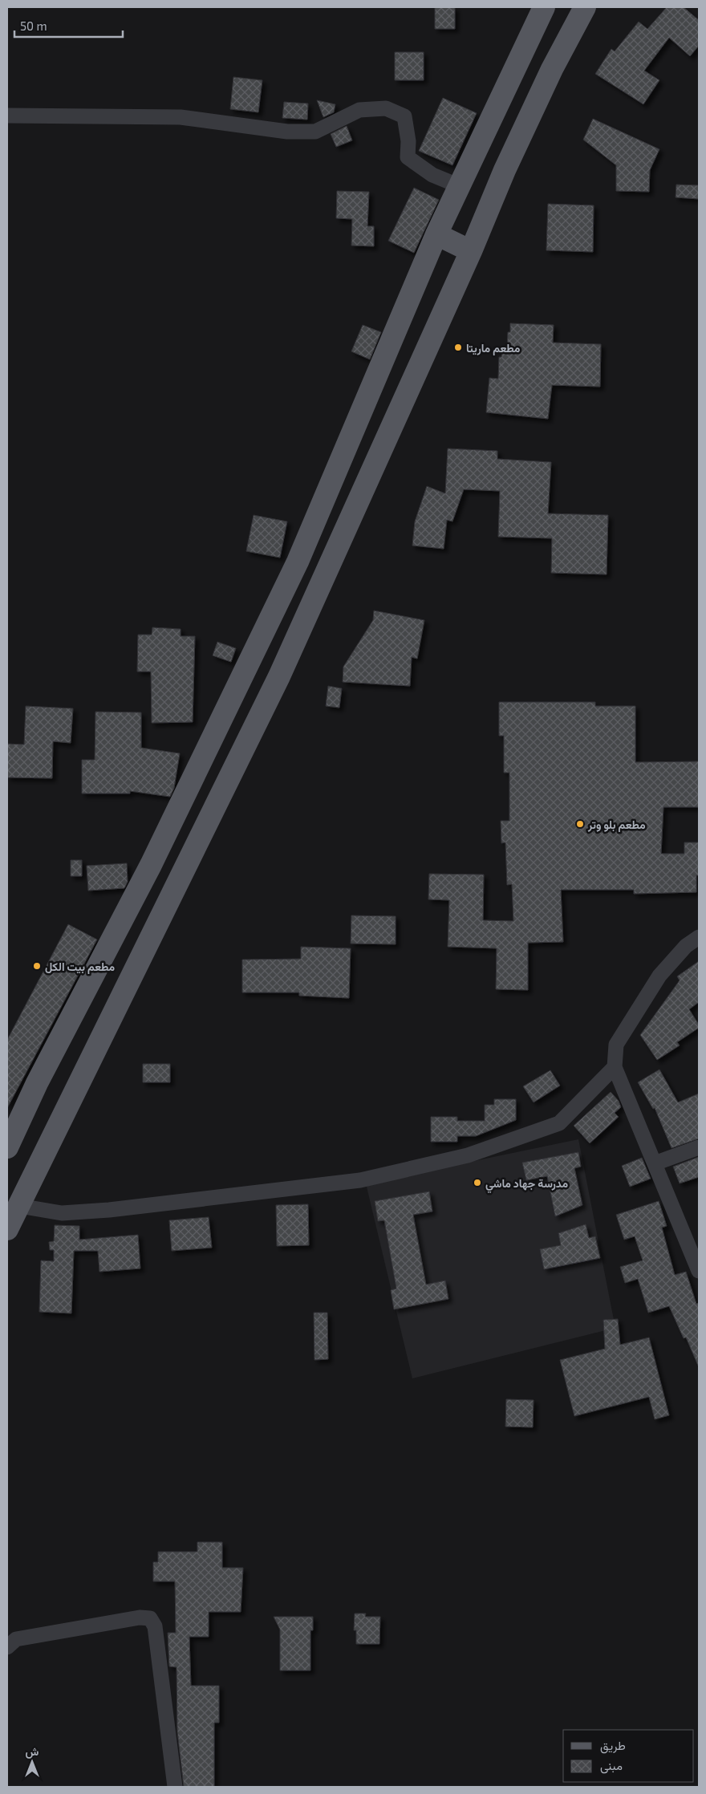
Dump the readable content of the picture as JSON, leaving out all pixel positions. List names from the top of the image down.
{
  "places": [
    "مطعم ماريتا",
    "مطعم بلو وتر",
    "مطعم بيت الكل",
    "مدرسة جهاد ماشي"
  ],
  "legend": ["طريق", "مبنى"],
  "scale_bar": "50 m",
  "north": "top"
}
